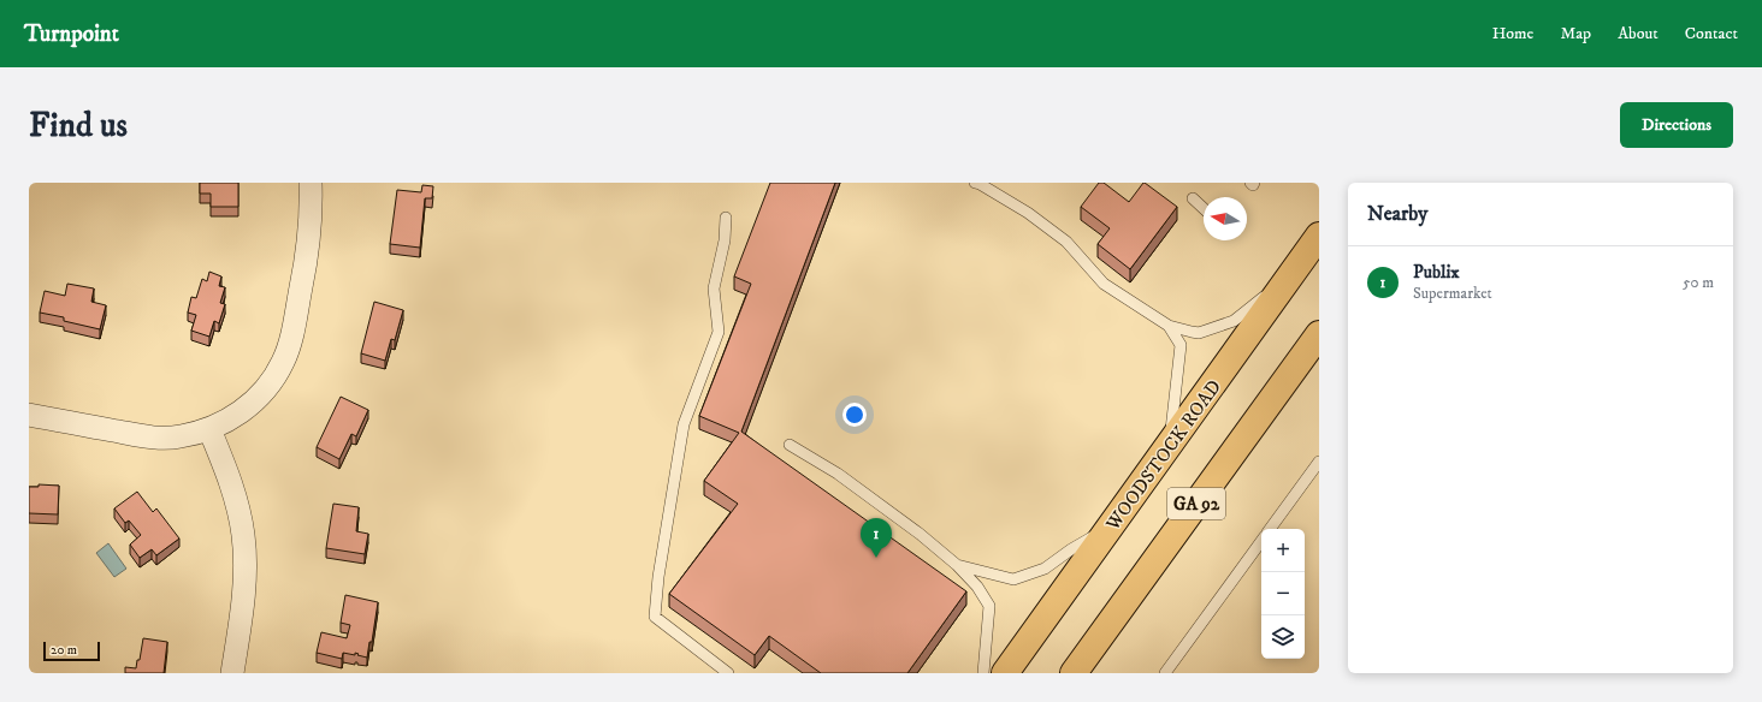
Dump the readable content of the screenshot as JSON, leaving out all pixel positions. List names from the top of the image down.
{
  "streets": {
    "main road": ["WOODSTOCK ROAD", "GA 92"]
  },
  "scale_bar": "20 m",
  "north": "left",
  "page": {
    "header": "Turnpoint",
    "nav": [
      "Home",
      "Map",
      "About",
      "Contact"
    ],
    "buttons": "Directions",
    "title": "Find us",
    "heading": "Nearby",
    "list": [
      {
        "mark": "1",
        "name": "Publix",
        "note": "Supermarket",
        "value": "50 m"
      }
    ],
    "pins": "1",
    "map_buttons": ["+", "−"],
    "scale": "20 m"
  }
}
